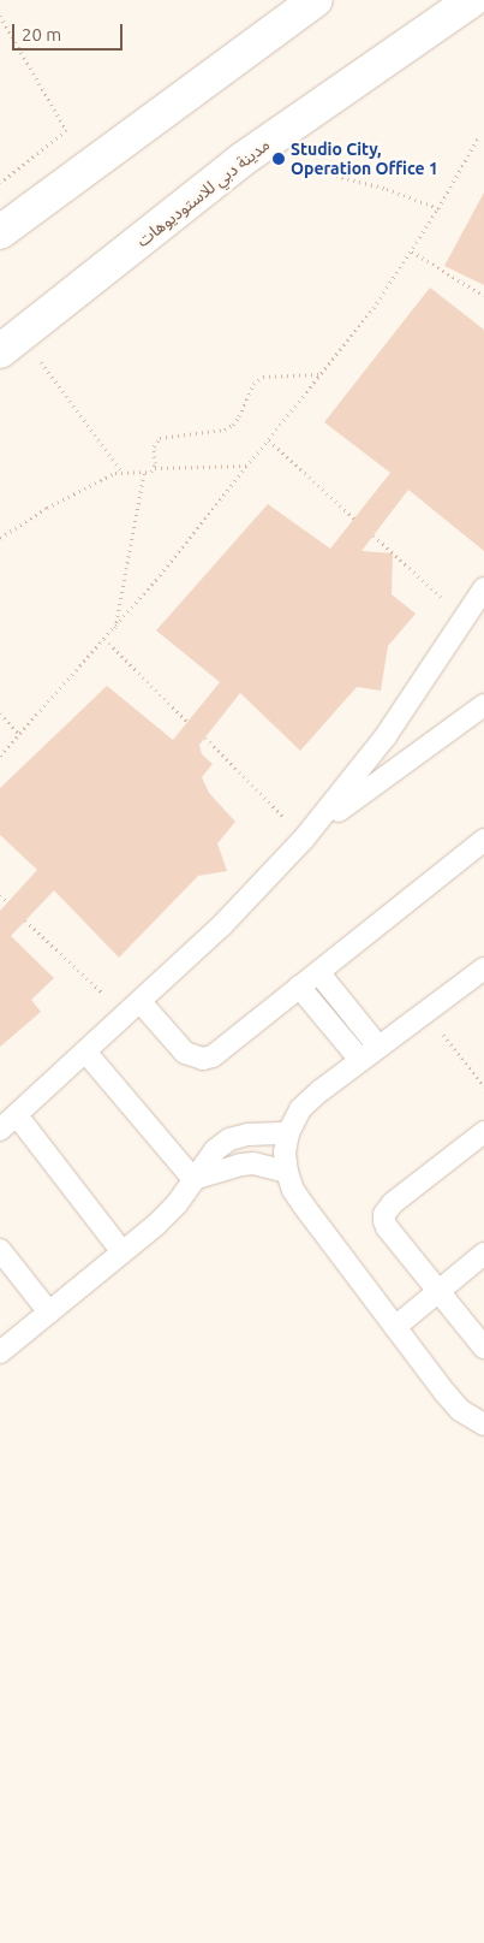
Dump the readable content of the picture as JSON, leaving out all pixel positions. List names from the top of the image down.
{
  "streets": {
    "street": ["مدينة دبي للاستوديوهات"]
  },
  "places": ["Studio City, Operation Office 1"],
  "scale_bar": "20 m"
}
